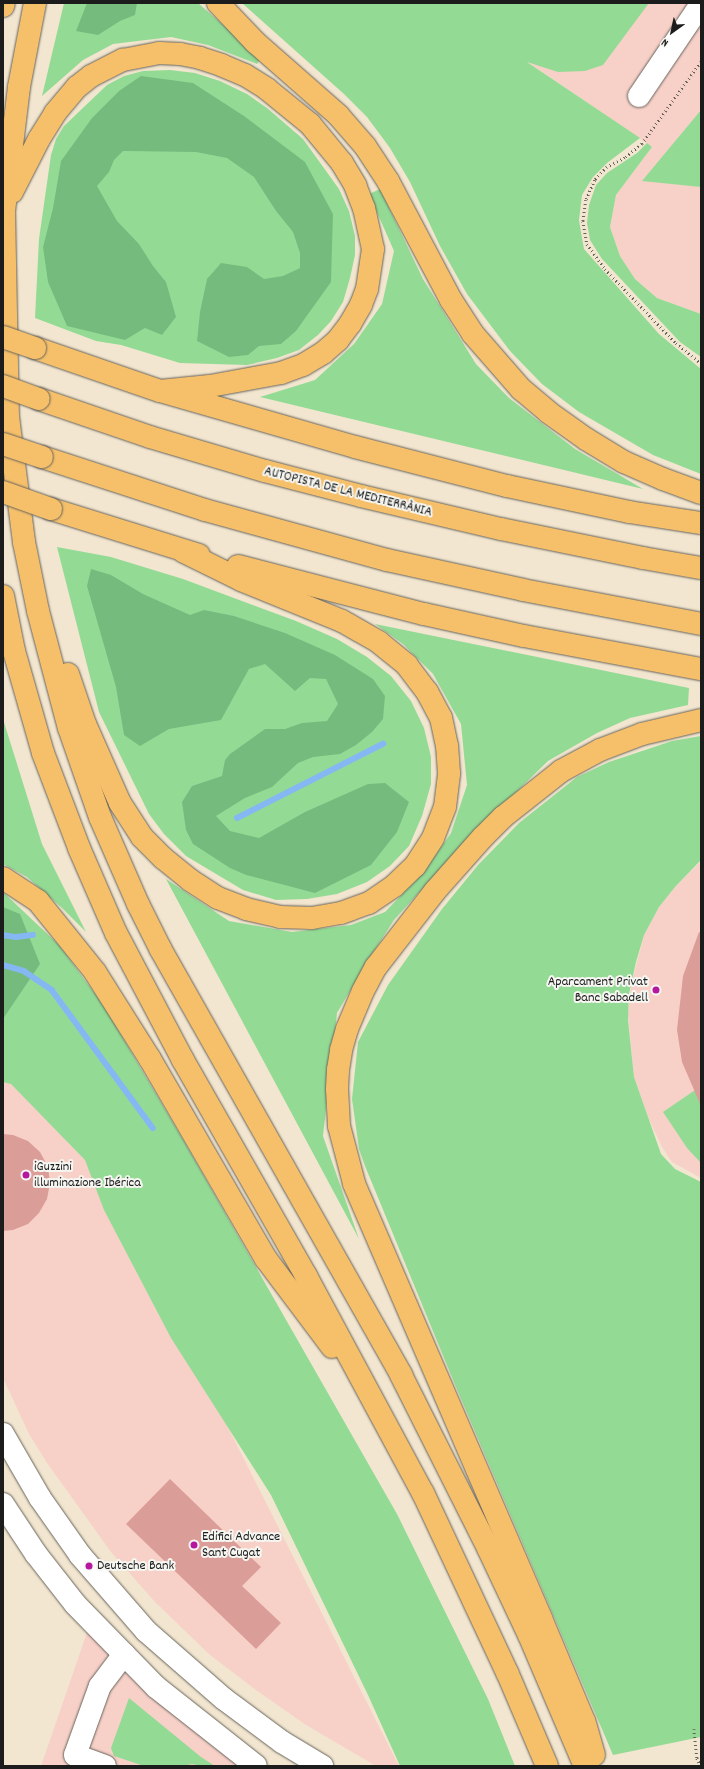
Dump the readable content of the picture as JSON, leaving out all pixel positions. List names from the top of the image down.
{
  "streets": {
    "highway": ["AUTOPISTA DE LA MEDITERRÀNIA"]
  },
  "places": [
    "Aparcament Privat Banc Sabadell",
    "iGuzzini illuminazione Ibérica",
    "Edifici Advance Sant Cugat",
    "Deutsche Bank"
  ],
  "north": "bottom left"
}
